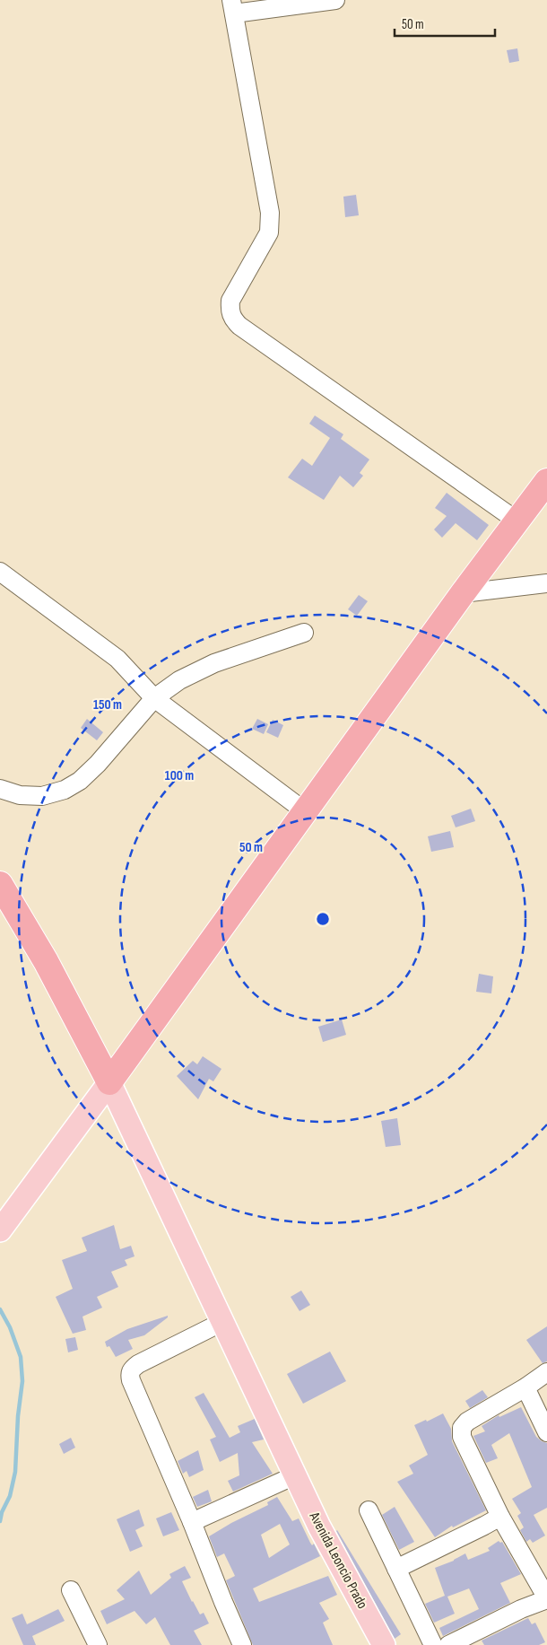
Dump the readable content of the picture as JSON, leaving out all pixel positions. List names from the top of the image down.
{
  "streets": {
    "main road": ["Avenida Leoncio Prado"]
  },
  "scale_bar": "50 m",
  "rings": ["150 m", "100 m", "50 m"]
}
